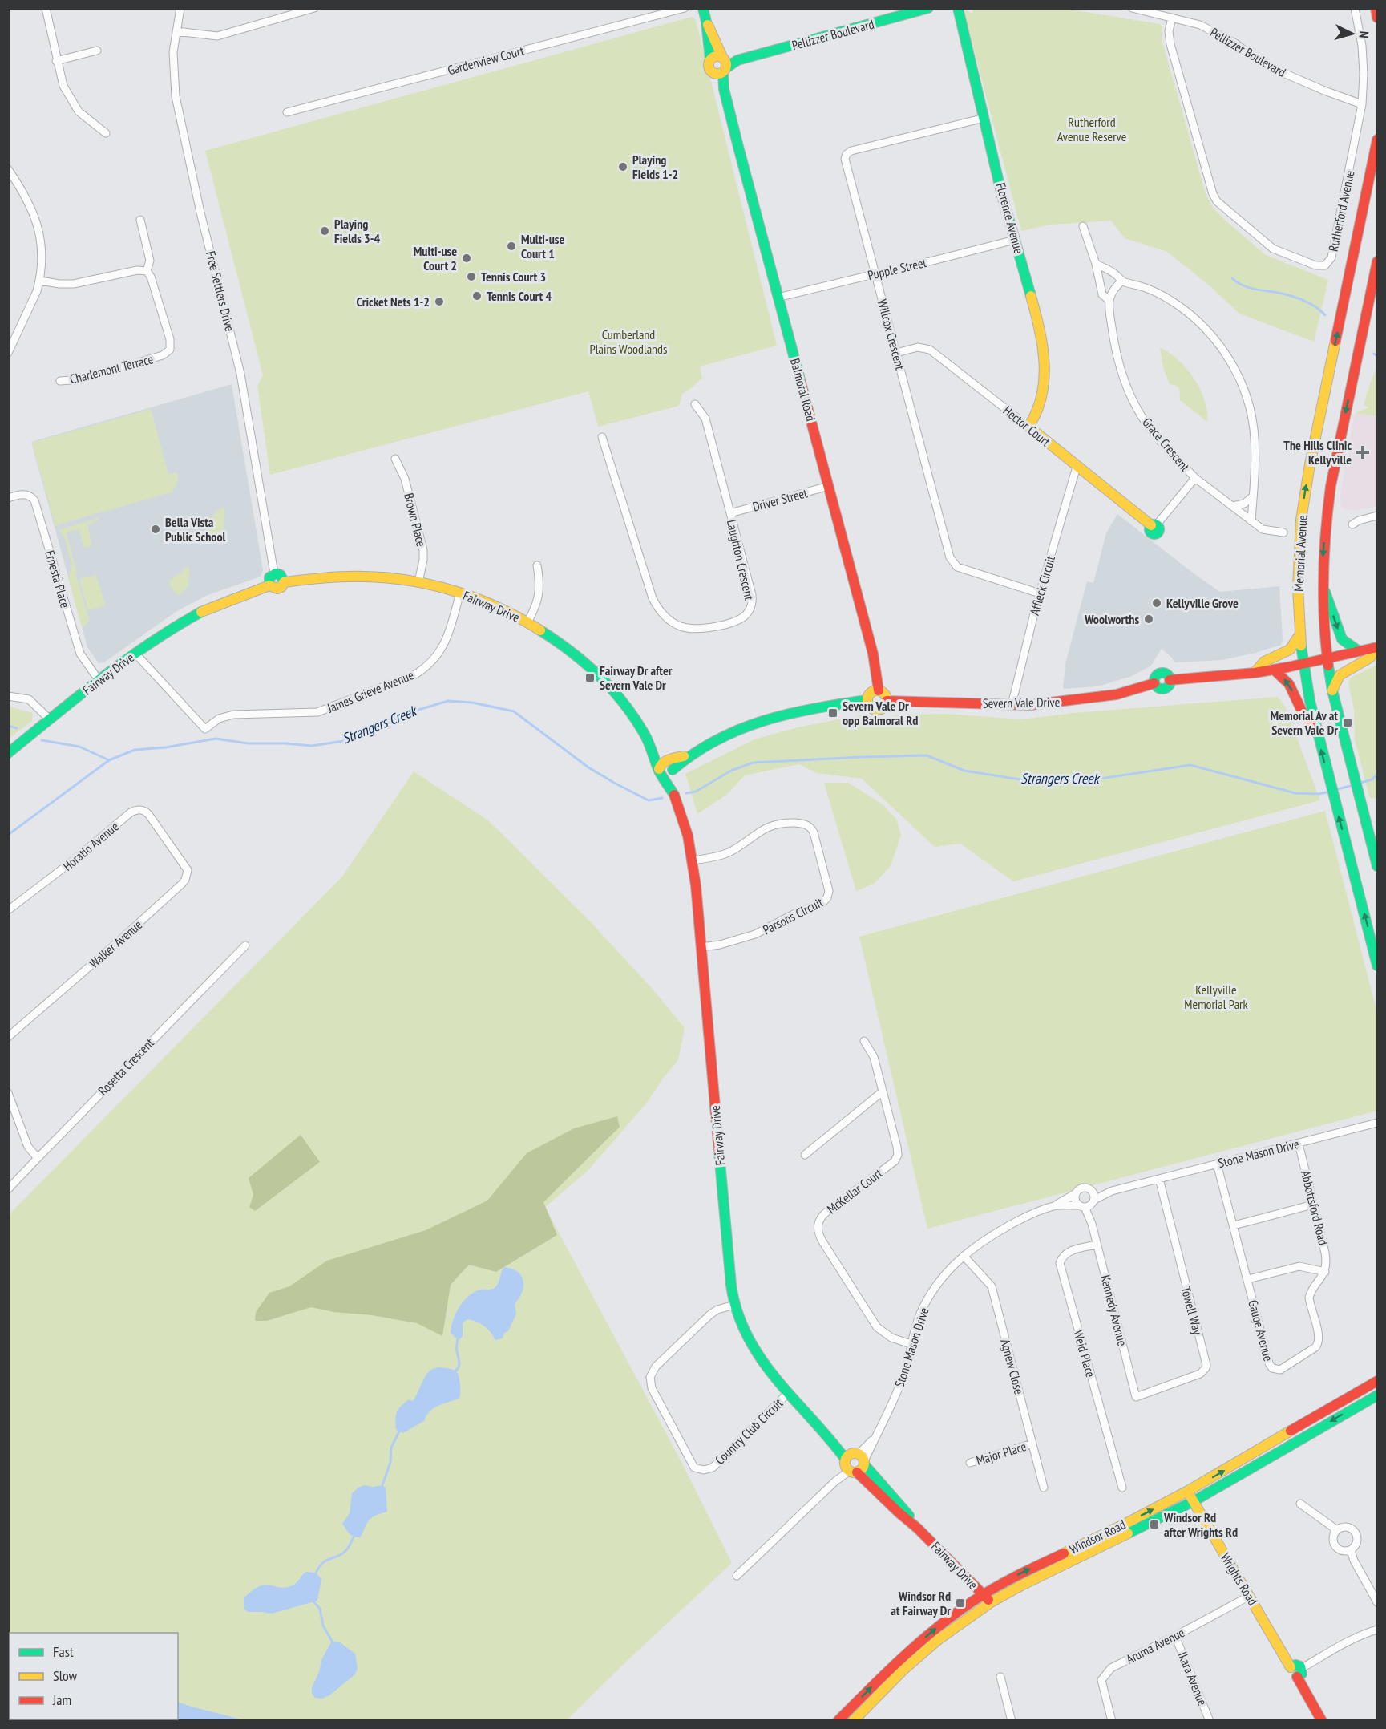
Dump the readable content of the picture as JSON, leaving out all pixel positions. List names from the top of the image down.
{
  "streets": {
    "street": [
      "Pellizzer Boulevard",
      "Gardenview Court",
      "Rutherford Avenue",
      "Florence Avenue",
      "Pupple Street",
      "Free Settlers Drive",
      "Willcox Crescent",
      "Charlemont Terrace",
      "Balmoral Road",
      "Hector Court",
      "Grace Crescent",
      "Driver Street",
      "Brown Place",
      "Memorial Avenue",
      "Laughton Crescent",
      "Ernesta Place",
      "Affleck Circuit",
      "Fairway Drive",
      "James Grieve Avenue",
      "Severn Vale Drive",
      "Horatio Avenue",
      "Parsons Circuit",
      "Walker Avenue",
      "Rosetta Crescent",
      "Stone Mason Drive",
      "McKellar Court",
      "Abbottsford Road",
      "Kennedy Avenue",
      "Towell Way",
      "Gauge Avenue",
      "Weid Place",
      "Agnew Close",
      "Country Club Circuit",
      "Major Place",
      "Windsor Road",
      "Wrights Road",
      "Aruma Avenue",
      "Ikara Avenue"
    ]
  },
  "crossings": [
    ["Pellizzer Boulevard", "Rutherford Avenue"],
    ["Pellizzer Boulevard", "Balmoral Road"],
    ["Florence Avenue", "Pupple Street"],
    ["Florence Avenue", "Willcox Crescent"],
    ["Florence Avenue", "Hector Court"],
    ["Pupple Street", "Willcox Crescent"],
    ["Pupple Street", "Balmoral Road"],
    ["Free Settlers Drive", "Fairway Drive"],
    ["Willcox Crescent", "Hector Court"],
    ["Willcox Crescent", "Affleck Circuit"],
    ["Balmoral Road", "Driver Street"],
    ["Balmoral Road", "Severn Vale Drive"],
    ["Hector Court", "Grace Crescent"],
    ["Hector Court", "Affleck Circuit"],
    ["Driver Street", "Laughton Crescent"],
    ["Brown Place", "Fairway Drive"],
    ["Ernesta Place", "Fairway Drive"],
    ["Affleck Circuit", "Severn Vale Drive"],
    ["Fairway Drive", "James Grieve Avenue"],
    ["Fairway Drive", "Parsons Circuit"],
    ["Fairway Drive", "Stone Mason Drive"],
    ["Fairway Drive", "Country Club Circuit"],
    ["Fairway Drive", "Windsor Road"],
    ["Horatio Avenue", "Walker Avenue"],
    ["Stone Mason Drive", "McKellar Court"],
    ["Stone Mason Drive", "Abbottsford Road"],
    ["Stone Mason Drive", "Kennedy Avenue"],
    ["Stone Mason Drive", "Towell Way"],
    ["Stone Mason Drive", "Gauge Avenue"],
    ["Stone Mason Drive", "Agnew Close"],
    ["Abbottsford Road", "Gauge Avenue"],
    ["Kennedy Avenue", "Towell Way"],
    ["Kennedy Avenue", "Weid Place"],
    ["Agnew Close", "Major Place"],
    ["Windsor Road", "Wrights Road"],
    ["Wrights Road", "Aruma Avenue"],
    ["Aruma Avenue", "Ikara Avenue"]
  ],
  "water": ["Strangers Creek"],
  "parks": ["Rutherford Avenue Reserve", "Cumberland Plains Woodlands", "Kellyville Memorial Park"],
  "places": {
    "other": [
      "Playing Fields 1-2",
      "Playing Fields 3-4",
      "Multi-use Court 1",
      "Multi-use Court 2",
      "Tennis Court 3",
      "Tennis Court 4",
      "Cricket Nets 1-2",
      "Bella Vista Public School",
      "Kellyville Grove",
      "Woolworths"
    ],
    "health": ["The Hills Clinic Kellyville"],
    "transit": [
      "Fairway Dr after Severn Vale Dr",
      "Severn Vale Dr opp Balmoral Rd",
      "Memorial Av at Severn Vale Dr",
      "Windsor Rd after Wrights Rd",
      "Windsor Rd at Fairway Dr"
    ]
  },
  "legend": ["Fast", "Slow", "Jam"],
  "north": "right"
}
